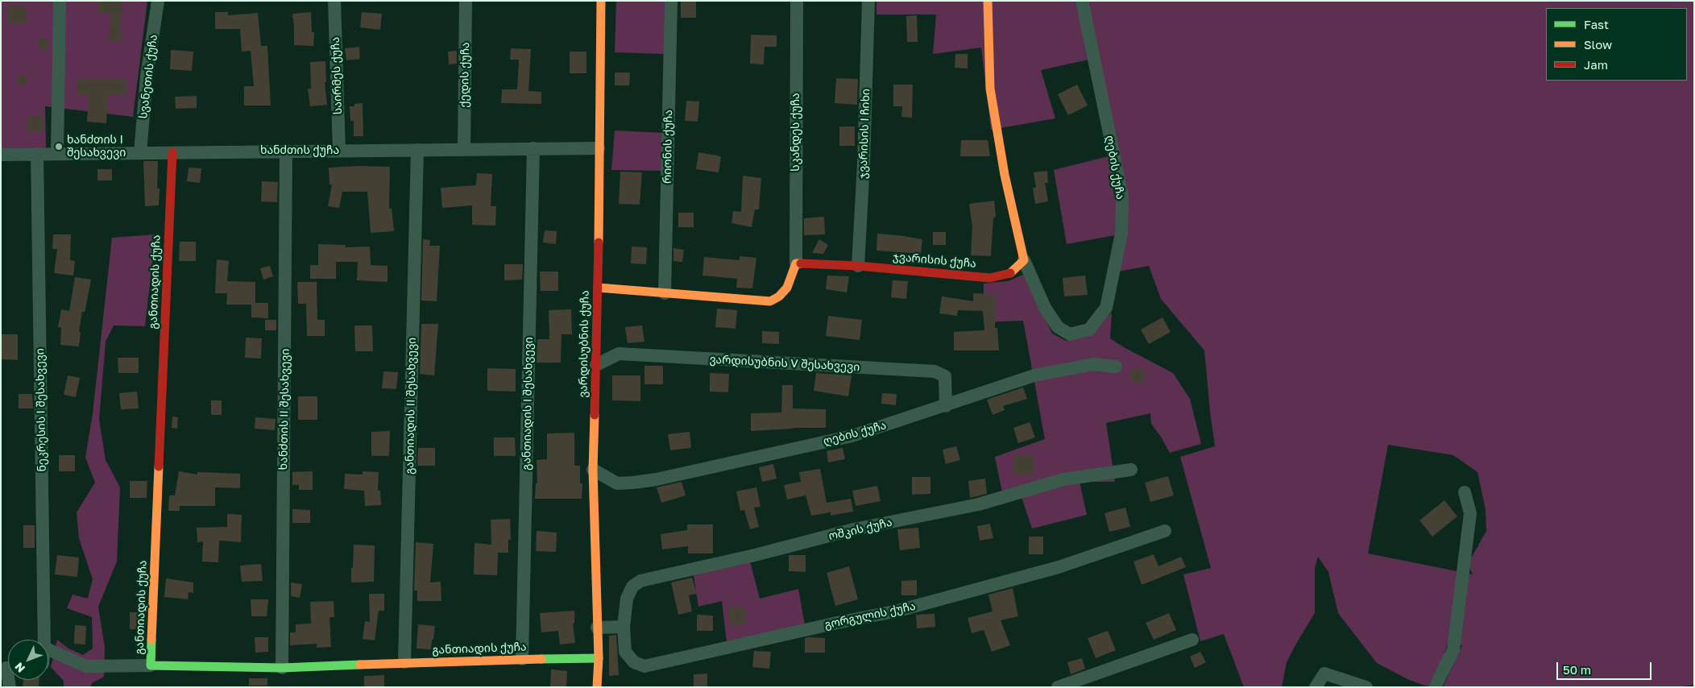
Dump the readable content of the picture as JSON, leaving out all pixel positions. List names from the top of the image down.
{
  "streets": {
    "street": [
      "ქედის ქუჩა",
      "საირმეს ქუჩა",
      "სვანეთის ქუჩა",
      "სკანდეს ქუჩა",
      "ჯვარისის I ჩიხი",
      "რიონის ქუჩა",
      "ხანძთის ქუჩა",
      "ღების ქუჩა",
      "ჯვარისის ქუჩა",
      "განთიადის ქუჩა",
      "ვარდისუბნის ქუჩა",
      "ვარდისუბნის V შესახვევი",
      "განთიადის I შესახვევი",
      "განთიადის II შესახვევი",
      "ხანძთის II შესახვევი",
      "ნეკრესის I შესახვევი",
      "ოშკის ქუჩა",
      "გორგულის ქუჩა"
    ]
  },
  "crossings": [
    ["ქედის ქუჩა", "ხანძთის ქუჩა"],
    ["საირმეს ქუჩა", "ხანძთის ქუჩა"],
    ["სვანეთის ქუჩა", "ხანძთის ქუჩა"],
    ["სკანდეს ქუჩა", "ჯვარისის ქუჩა"],
    ["ჯვარისის I ჩიხი", "ჯვარისის ქუჩა"],
    ["ხანძთის ქუჩა", "განთიადის ქუჩა"],
    ["ხანძთის ქუჩა", "ვარდისუბნის ქუჩა"],
    ["ხანძთის ქუჩა", "განთიადის I შესახვევი"],
    ["ხანძთის ქუჩა", "განთიადის II შესახვევი"],
    ["ხანძთის ქუჩა", "ხანძთის II შესახვევი"],
    ["ხანძთის ქუჩა", "ნეკრესის I შესახვევი"],
    ["ღების ქუჩა", "ჯვარისის ქუჩა"],
    ["ღების ქუჩა", "ვარდისუბნის ქუჩა"],
    ["ღების ქუჩა", "ვარდისუბნის V შესახვევი"],
    ["განთიადის ქუჩა", "ვარდისუბნის ქუჩა"],
    ["განთიადის ქუჩა", "განთიადის I შესახვევი"],
    ["განთიადის ქუჩა", "განთიადის II შესახვევი"],
    ["განთიადის ქუჩა", "ხანძთის II შესახვევი"],
    ["ვარდისუბნის ქუჩა", "ვარდისუბნის V შესახვევი"],
    ["ოშკის ქუჩა", "გორგულის ქუჩა"]
  ],
  "places": ["ხანძთის I შესახვევი"],
  "legend": ["Fast", "Slow", "Jam"],
  "scale_bar": "50 m",
  "north": "bottom left"
}
